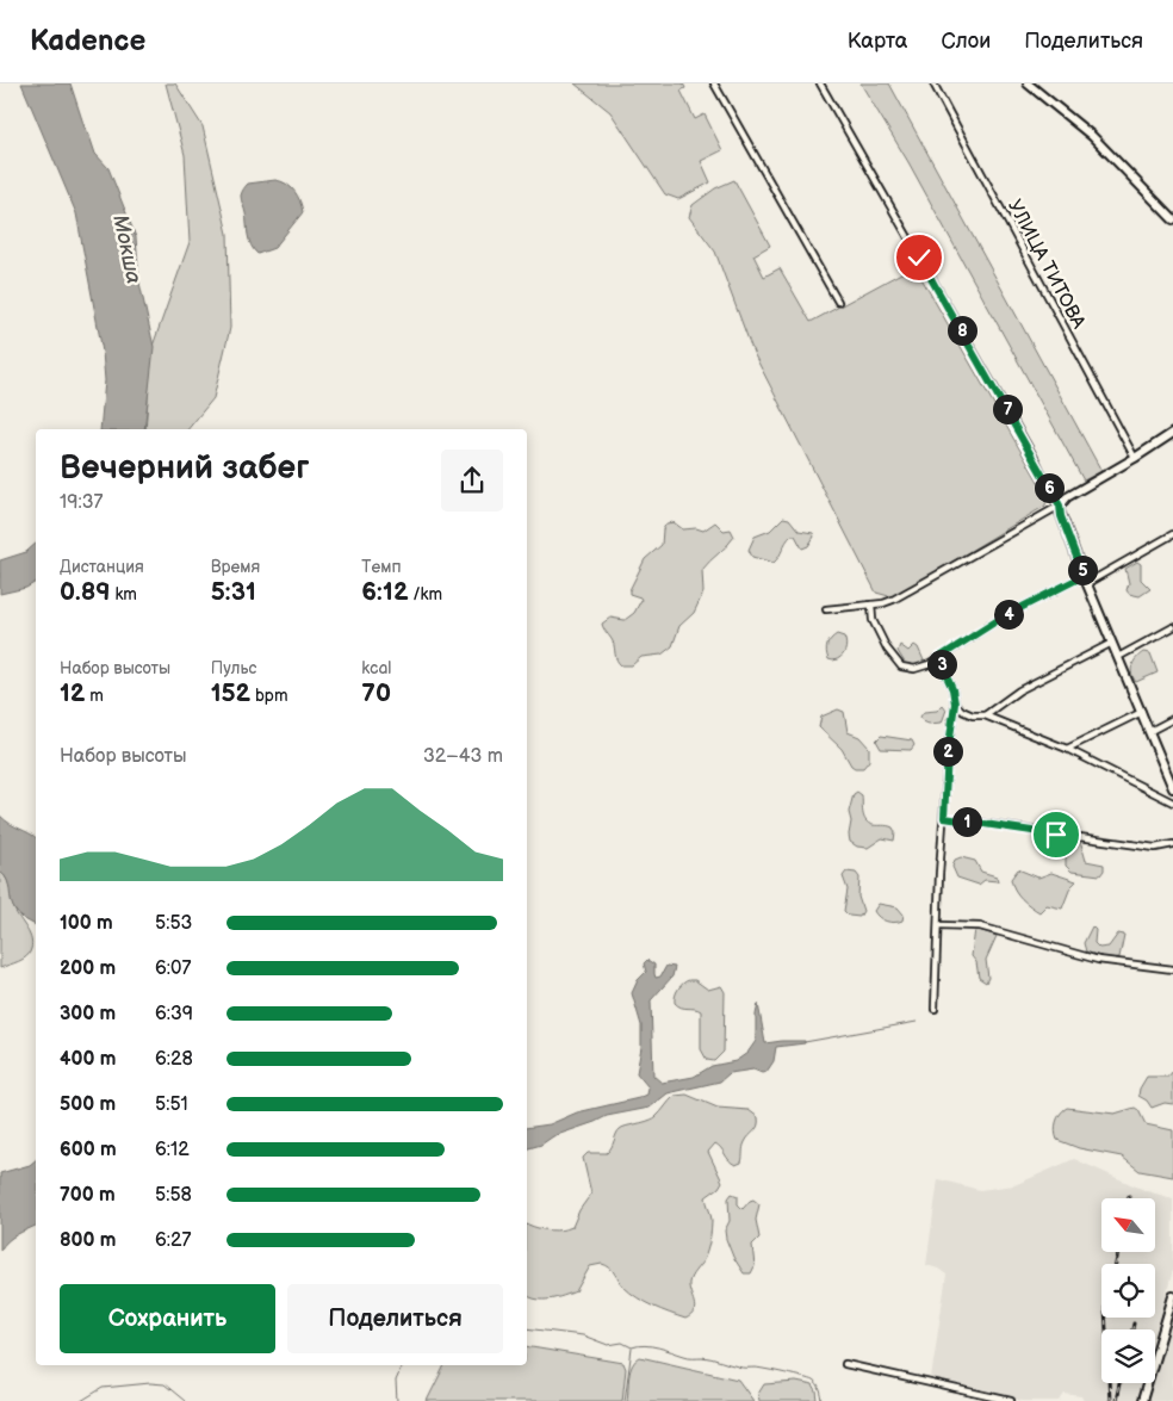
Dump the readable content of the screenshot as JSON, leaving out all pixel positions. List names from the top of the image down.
{
  "streets": {
    "street": ["УЛИЦА ТИТОВА"]
  },
  "water": ["Мокша"],
  "north": "top left",
  "page": {
    "header": "Kadence",
    "nav": ["Карта", "Слои", "Поделиться"],
    "pins": [
      "8",
      "7",
      "6",
      "5",
      "4",
      "3",
      "2",
      "1"
    ],
    "heading": ["Вечерний забег", "19:37"],
    "stats": [
      ["Дистанция", "0.89 km"],
      ["Время", "5:31"],
      ["Темп", "6:12 /km"],
      ["Набор высоты", "12 m"],
      ["Пульс", "152 bpm"],
      ["kcal", "70"]
    ],
    "chart": ["Набор высоты", "32–43 m"],
    "list": [
      {
        "name": "100 m",
        "note": "5:53"
      },
      {
        "name": "200 m",
        "note": "6:07"
      },
      {
        "name": "300 m",
        "note": "6:39"
      },
      {
        "name": "400 m",
        "note": "6:28"
      },
      {
        "name": "500 m",
        "note": "5:51"
      },
      {
        "name": "600 m",
        "note": "6:12"
      },
      {
        "name": "700 m",
        "note": "5:58"
      },
      {
        "name": "800 m",
        "note": "6:27"
      }
    ],
    "buttons": ["Сохранить", "Поделиться"]
  }
}
